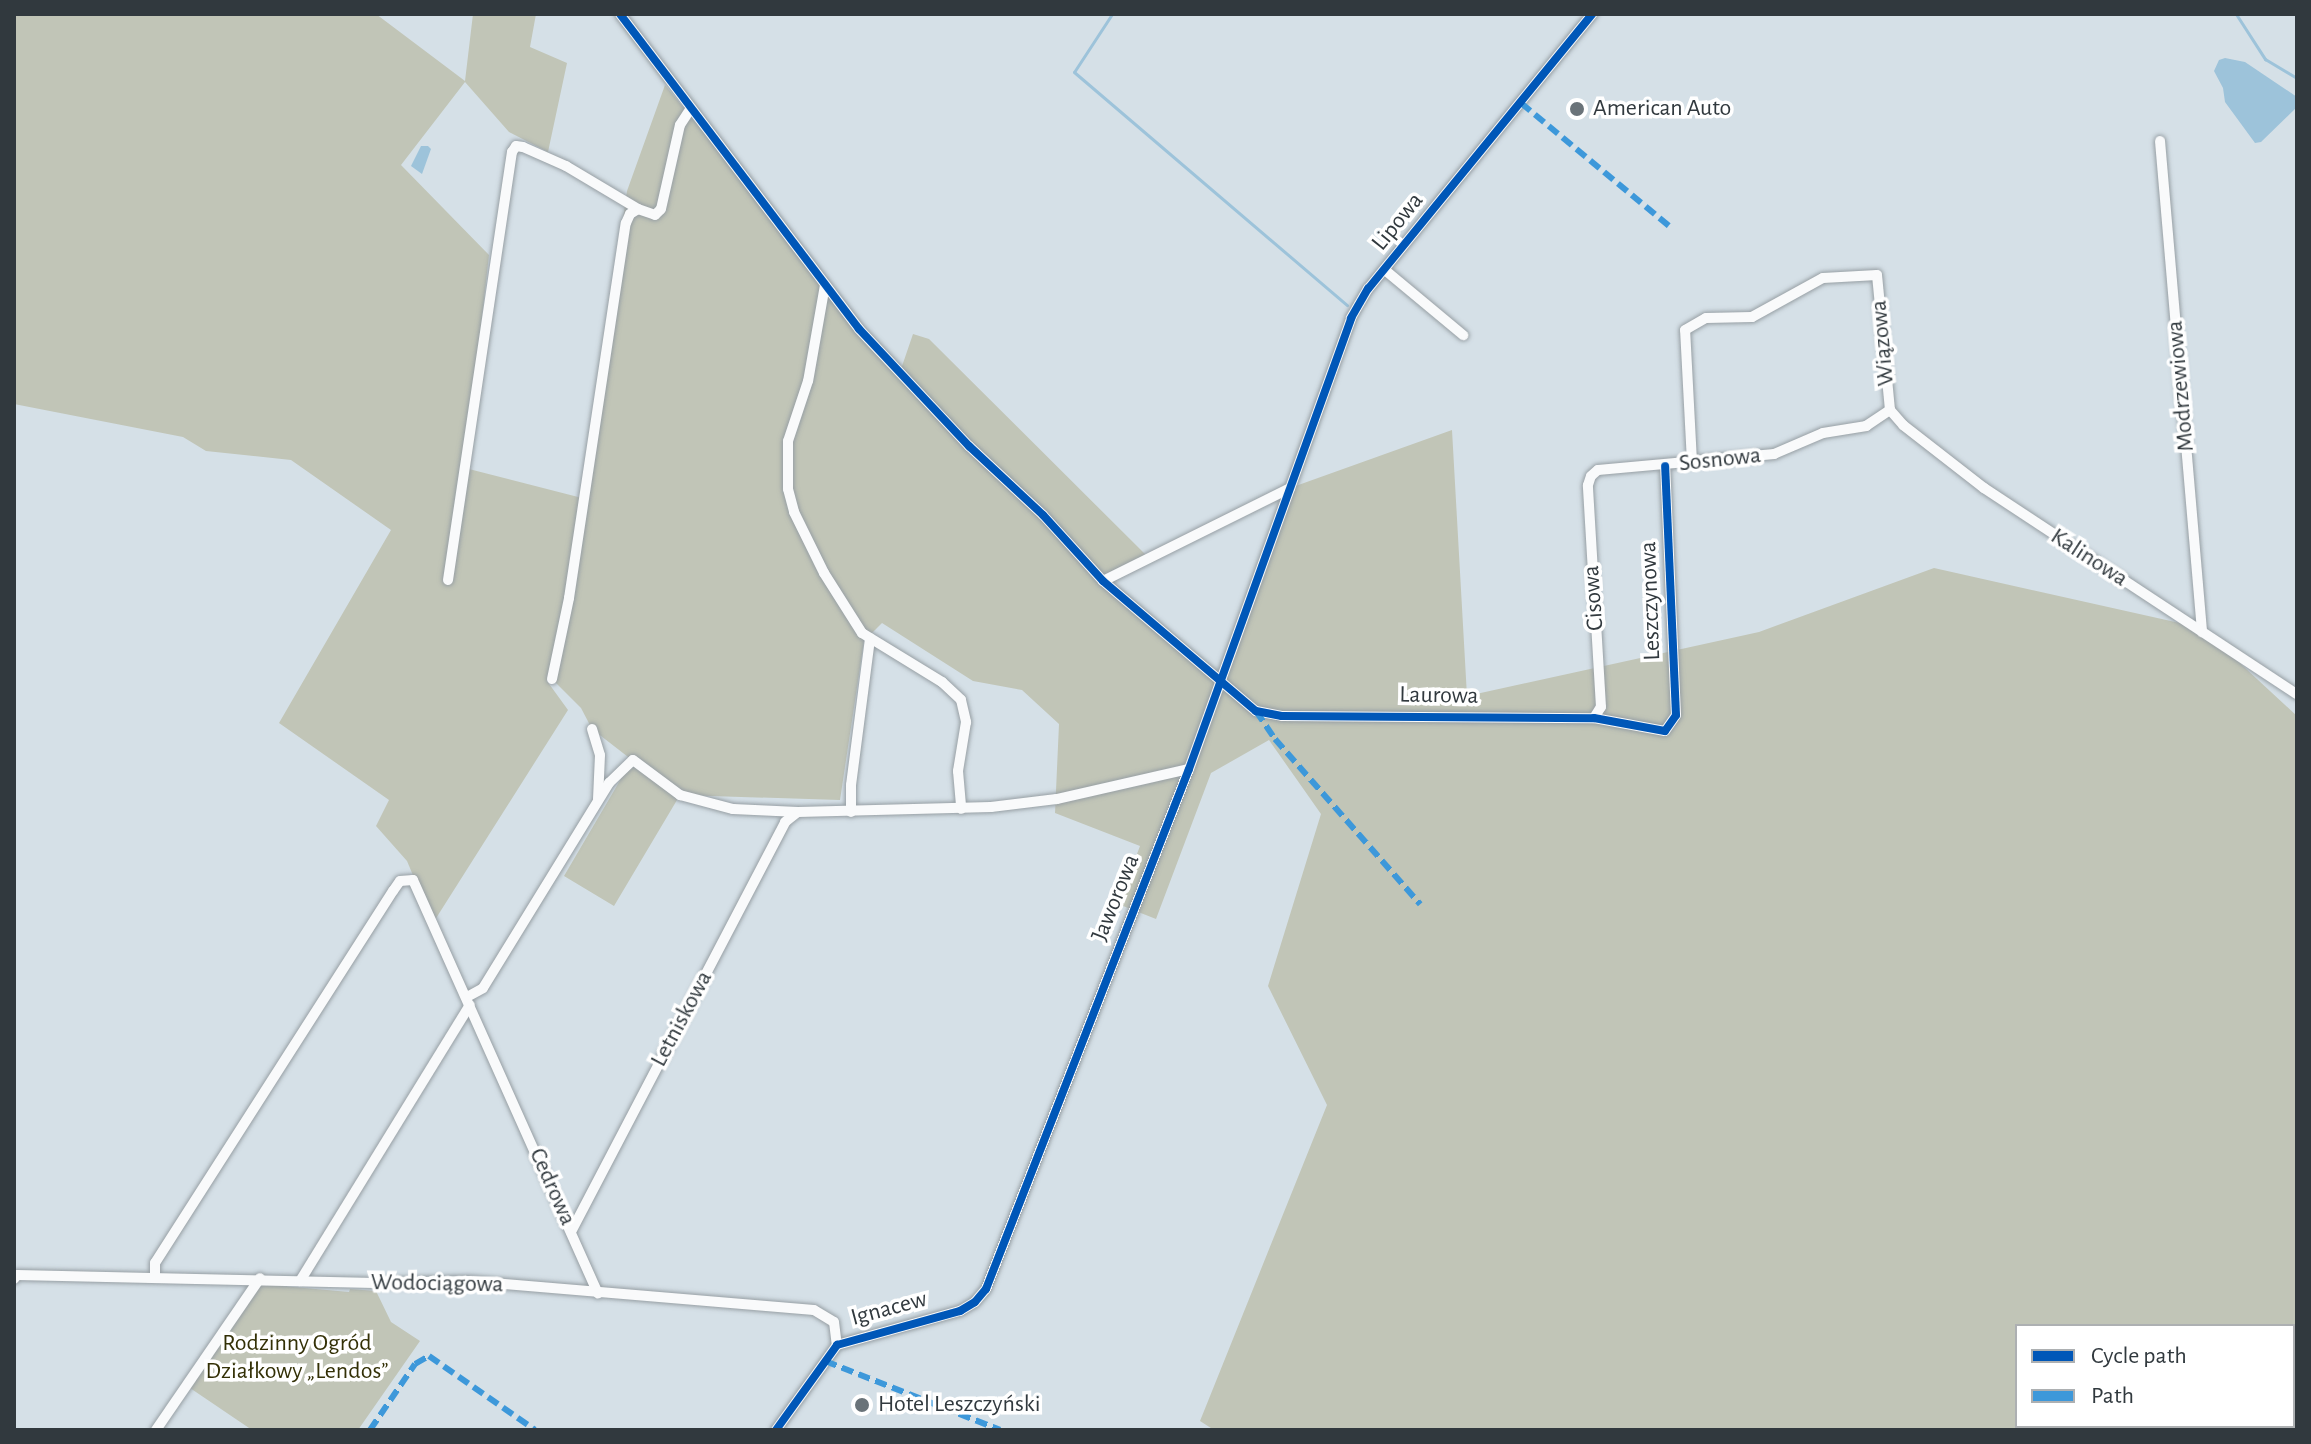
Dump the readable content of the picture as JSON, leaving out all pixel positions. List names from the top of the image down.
{
  "streets": {
    "street": [
      "Lipowa",
      "Wiązowa",
      "Modrzewiowa",
      "Sosnowa",
      "Kalinowa",
      "Cisowa",
      "Leszczynowa",
      "Laurowa",
      "Jaworowa",
      "Letniskowa",
      "Cedrowa",
      "Wodociągowa",
      "Ignacew"
    ]
  },
  "crossings": [
    ["Lipowa", "Jaworowa"],
    ["Wiązowa", "Sosnowa"],
    ["Wiązowa", "Kalinowa"],
    ["Modrzewiowa", "Kalinowa"],
    ["Sosnowa", "Kalinowa"],
    ["Sosnowa", "Cisowa"],
    ["Sosnowa", "Leszczynowa"],
    ["Cisowa", "Laurowa"],
    ["Leszczynowa", "Laurowa"],
    ["Laurowa", "Jaworowa"],
    ["Jaworowa", "Ignacew"],
    ["Letniskowa", "Cedrowa"],
    ["Cedrowa", "Wodociągowa"],
    ["Wodociągowa", "Ignacew"]
  ],
  "parks": ["Rodzinny Ogród Działkowy „Lendos”"],
  "places": ["American Auto", "Hotel Leszczyński"],
  "legend": ["Cycle path", "Path"]
}
